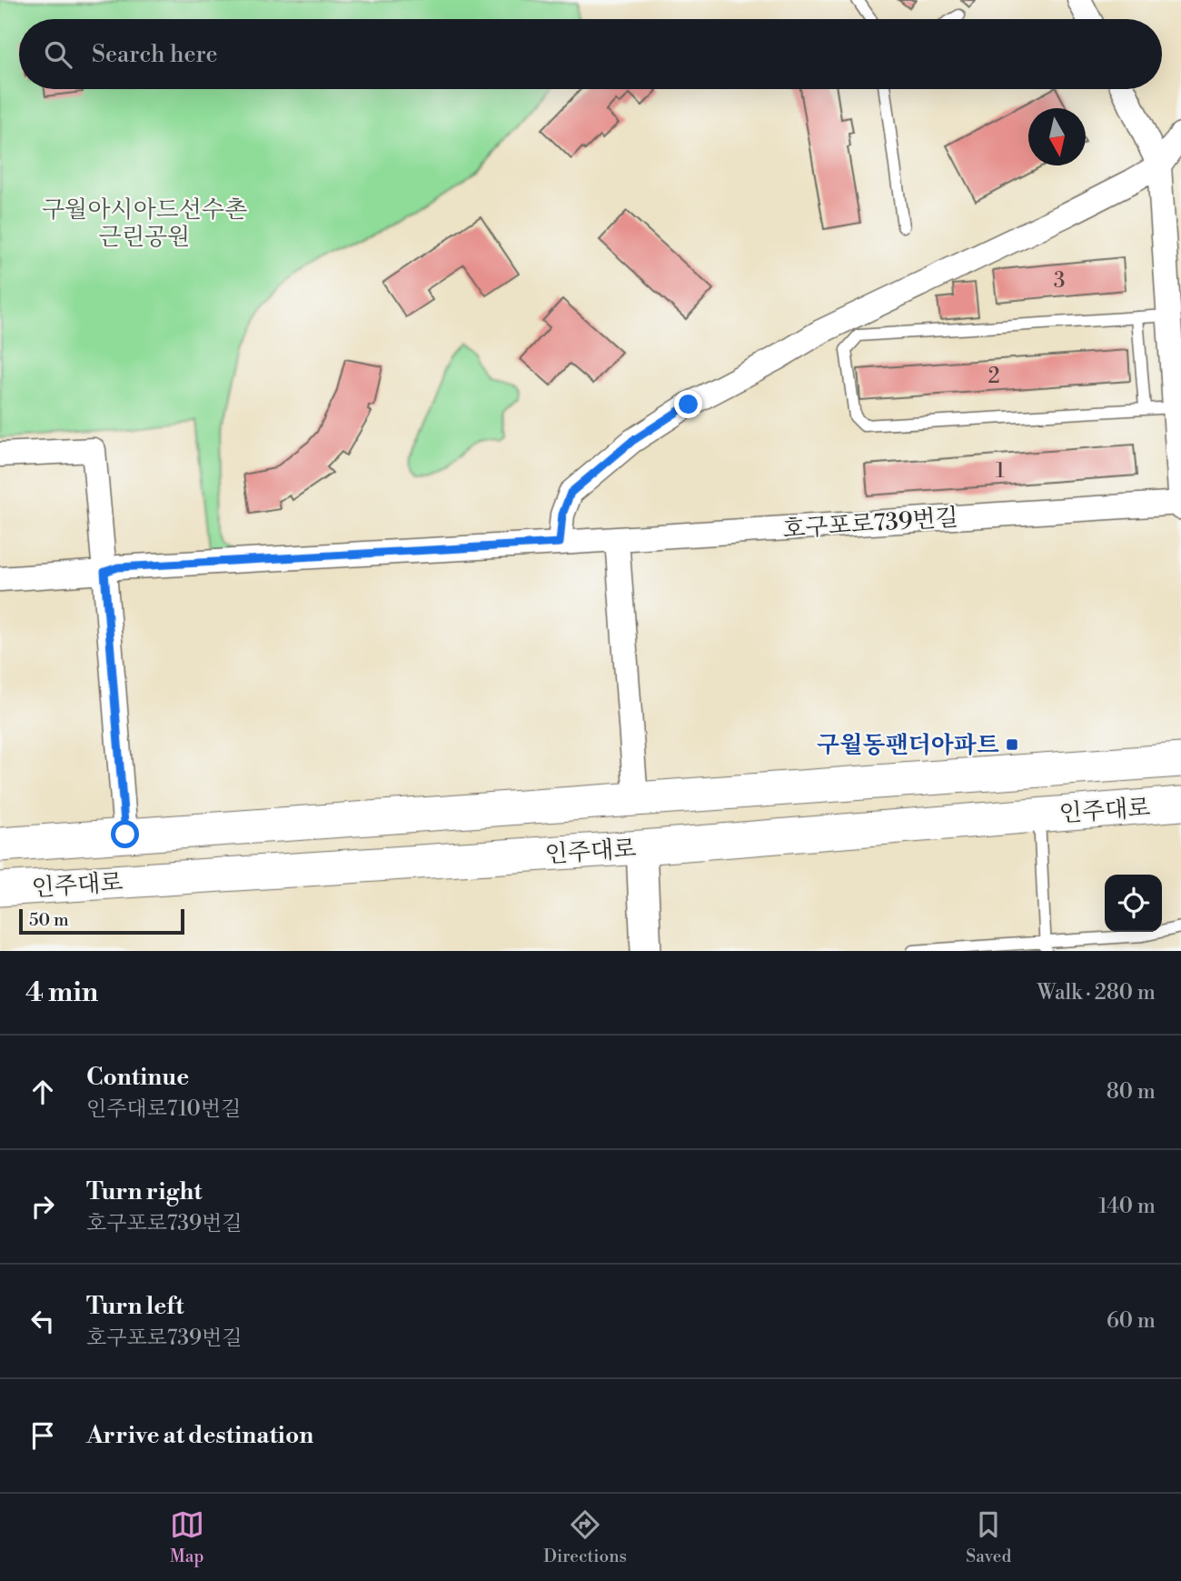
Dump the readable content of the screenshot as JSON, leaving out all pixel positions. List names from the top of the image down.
{
  "streets": {
    "main road": ["인주대로"],
    "street": ["호구포로739번길"]
  },
  "parks": ["구월아시아드선수촌 근린공원"],
  "places": {
    "transit": ["구월동팬더아파트"]
  },
  "house_numbers": ["3", "2", "1"],
  "scale_bar": "50 m",
  "north": "bottom",
  "page": {
    "search": "Search here",
    "scale": "50 m",
    "heading": ["4 min", "Walk · 280 m"],
    "list": [
      ["Continue", "인주대로710번길", "80 m"],
      ["Turn right", "호구포로739번길", "140 m"],
      ["Turn left", "호구포로739번길", "60 m"],
      "Arrive at destination"
    ],
    "nav": ["Map", "Directions", "Saved"]
  }
}
